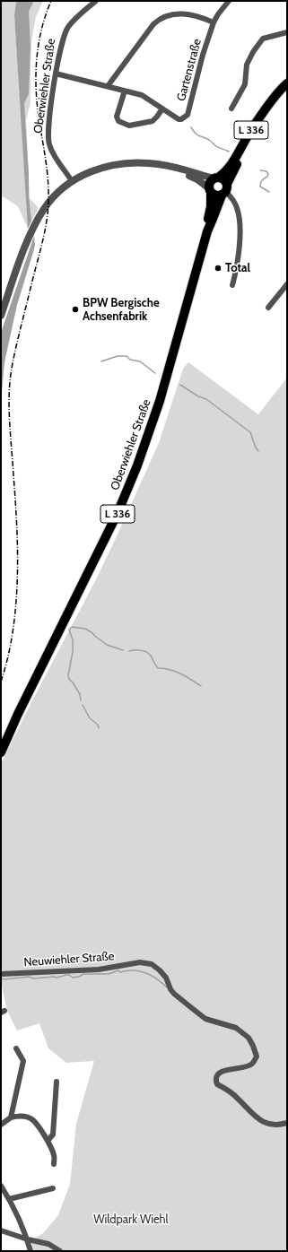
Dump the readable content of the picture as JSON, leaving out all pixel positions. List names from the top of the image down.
{
  "streets": {
    "main road": ["Oberwiehler Straße", "L 336"],
    "street": ["Gartenstraße", "Neuwiehler Straße"]
  },
  "crossings": [
    ["Gartenstraße", "Oberwiehler Straße"],
    ["Oberwiehler Straße", "L 336"]
  ],
  "parks": ["Wildpark Wiehl"],
  "places": ["Total", "BPW Bergische Achsenfabrik"]
}
